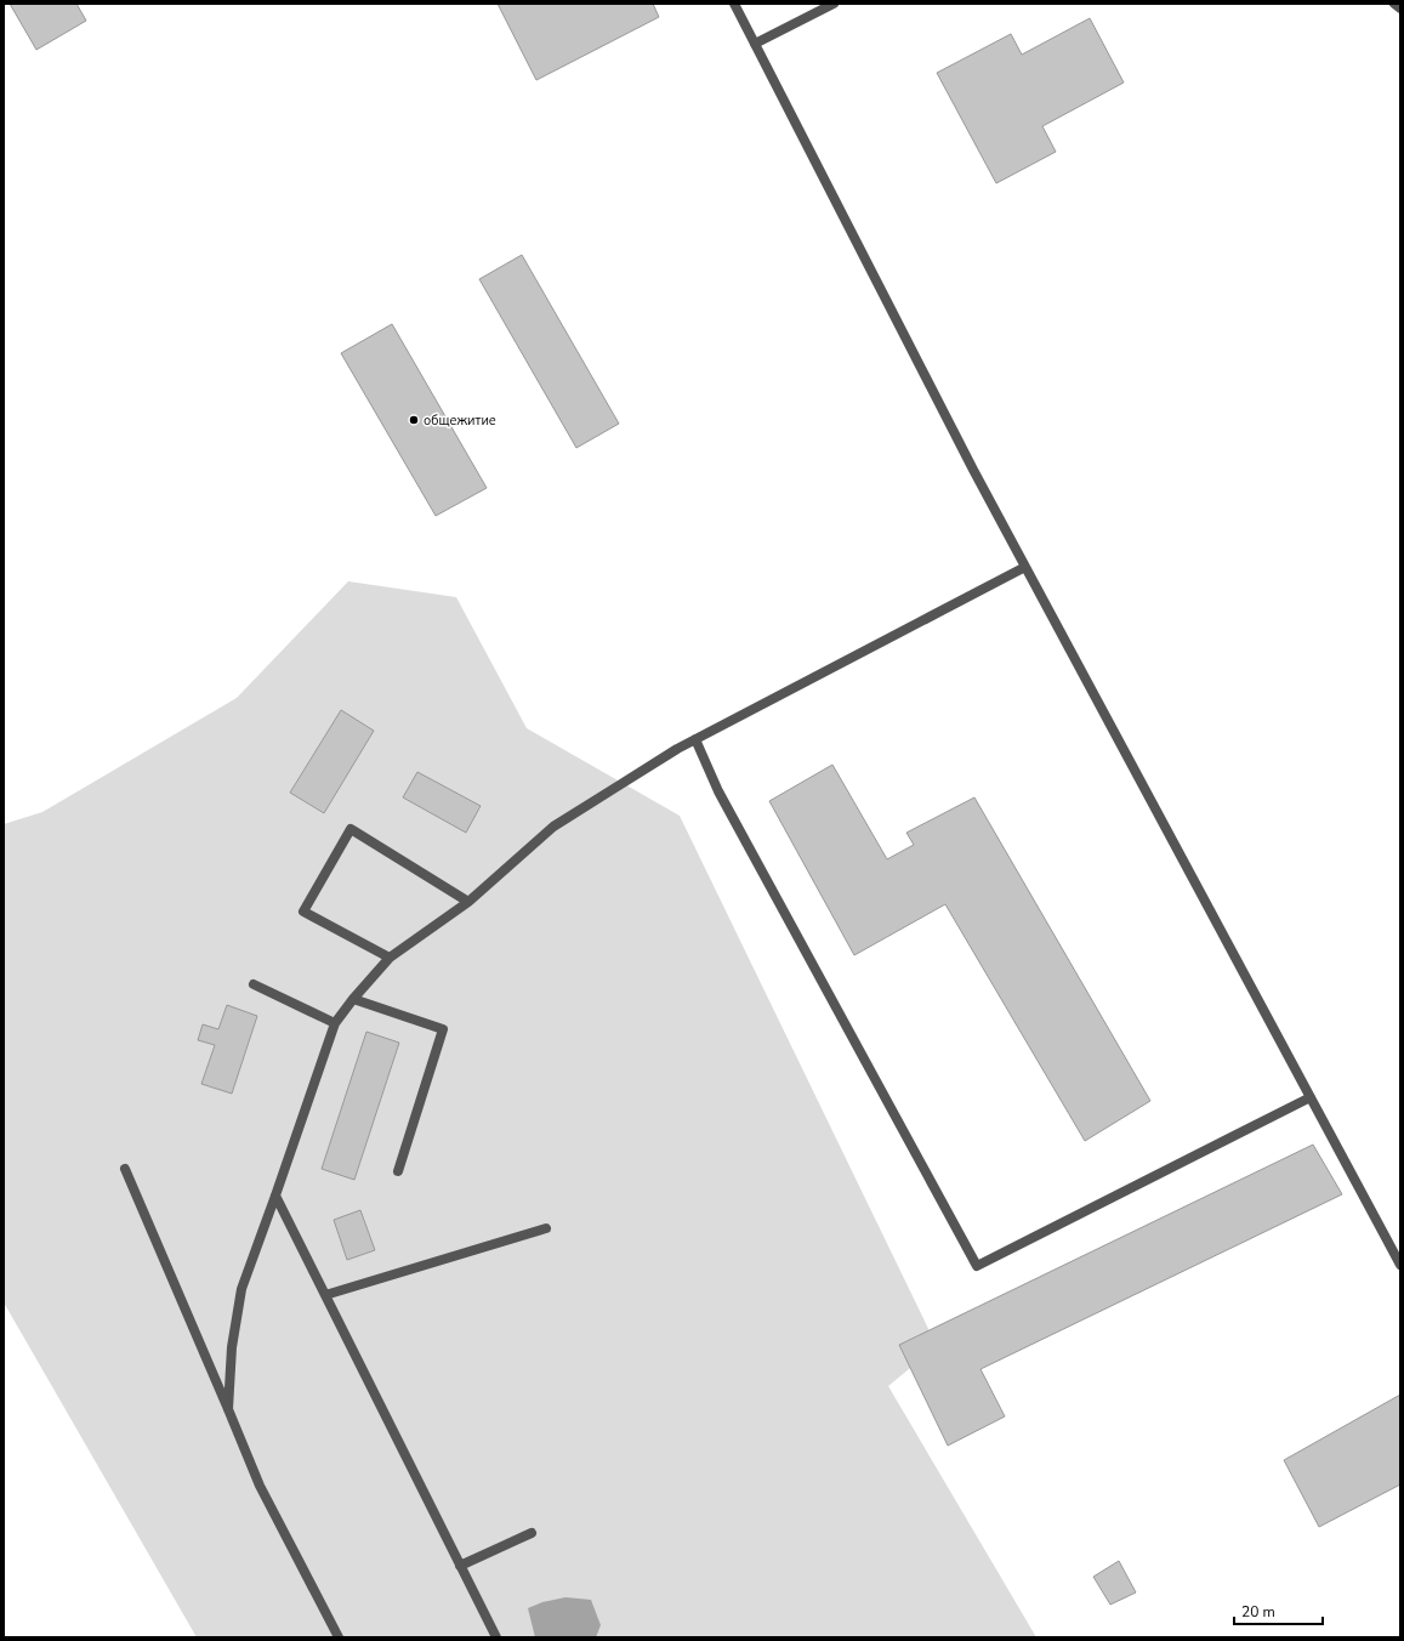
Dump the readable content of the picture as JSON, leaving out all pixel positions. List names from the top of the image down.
{
  "places": ["общежитие"],
  "scale_bar": "20 m"
}
